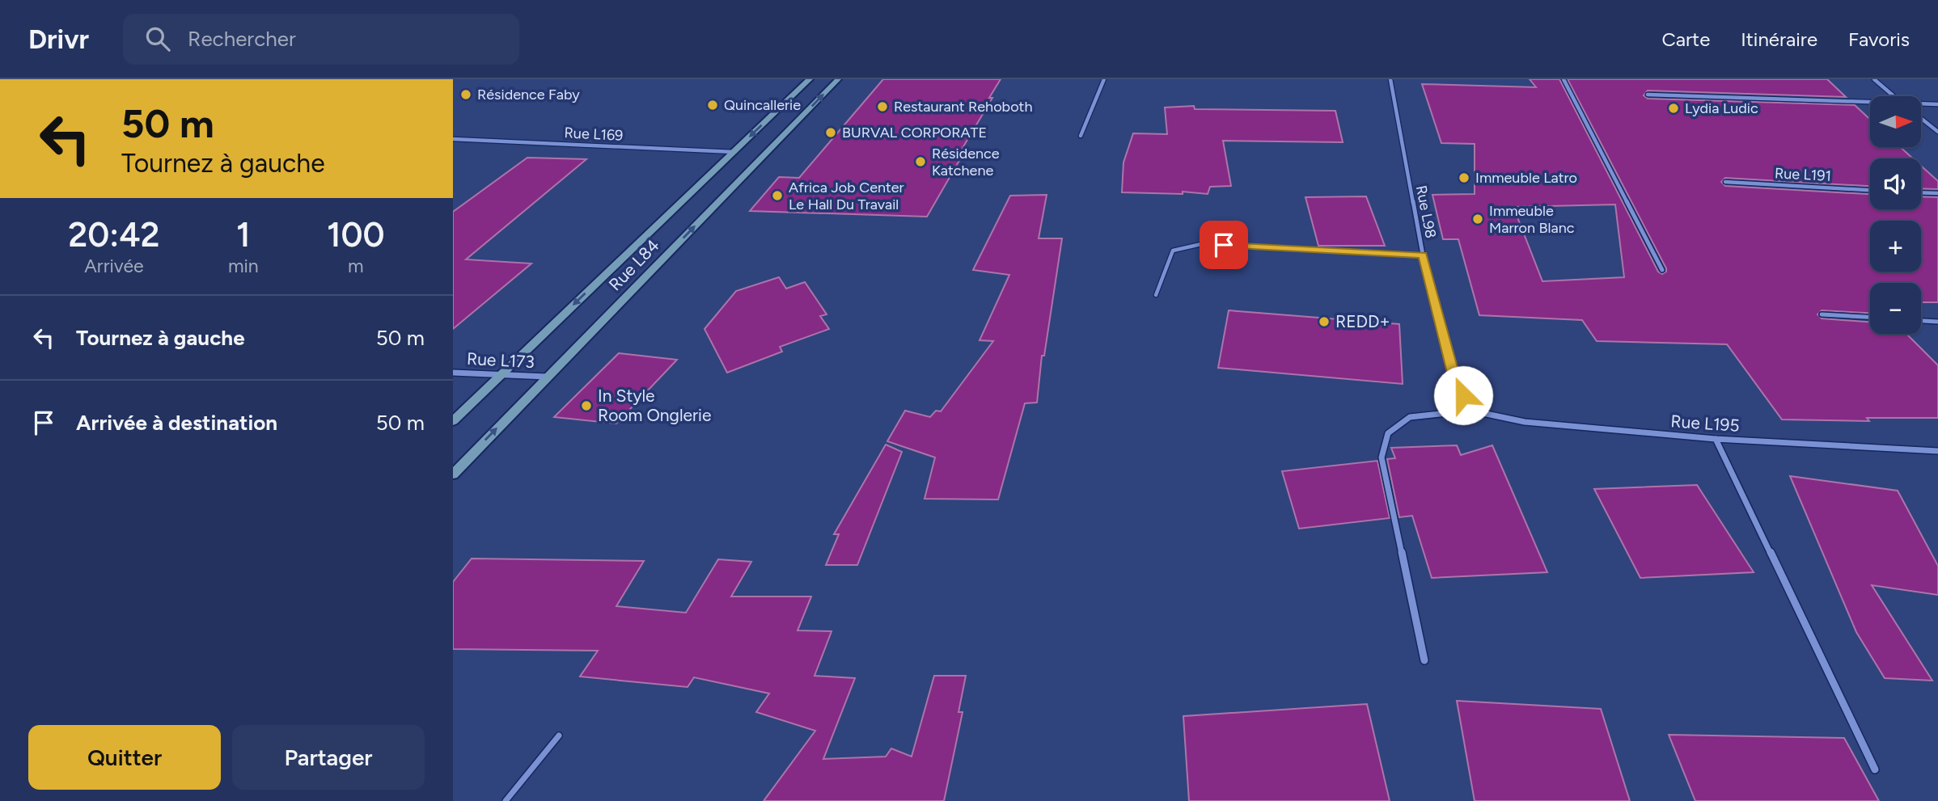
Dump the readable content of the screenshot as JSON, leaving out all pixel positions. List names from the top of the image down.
{
  "streets": {
    "main road": ["Rue L84"],
    "street": [
      "Rue L169",
      "Rue L191",
      "Rue L98",
      "Rue L173",
      "Rue L195"
    ]
  },
  "crossings": [
    ["Rue L169", "Rue L84"],
    ["Rue L98", "Rue L195"],
    ["Rue L84", "Rue L173"]
  ],
  "places": [
    "Résidence Faby",
    "Quincallerie",
    "Restaurant Rehoboth",
    "Lydia Ludic",
    "BURVAL CORPORATE",
    "Résidence Katchene",
    "Immeuble Latro",
    "Africa Job Center Le Hall Du Travail",
    "Immeuble Marron Blanc",
    "REDD+",
    "In Style Room Onglerie"
  ],
  "north": "right",
  "page": {
    "header": "Drivr",
    "search": "Rechercher",
    "nav": ["Carte", "Itinéraire", "Favoris"],
    "turn": ["50 m", "Tournez à gauche"],
    "map_buttons": ["+", "−"],
    "eta": [
      "20:42",
      "Arrivée",
      "1",
      "min",
      "100",
      "m"
    ],
    "list": [
      {
        "name": "Tournez à gauche",
        "value": "50 m"
      },
      {
        "name": "Arrivée à destination",
        "value": "50 m"
      }
    ],
    "buttons": ["Quitter", "Partager"]
  }
}
